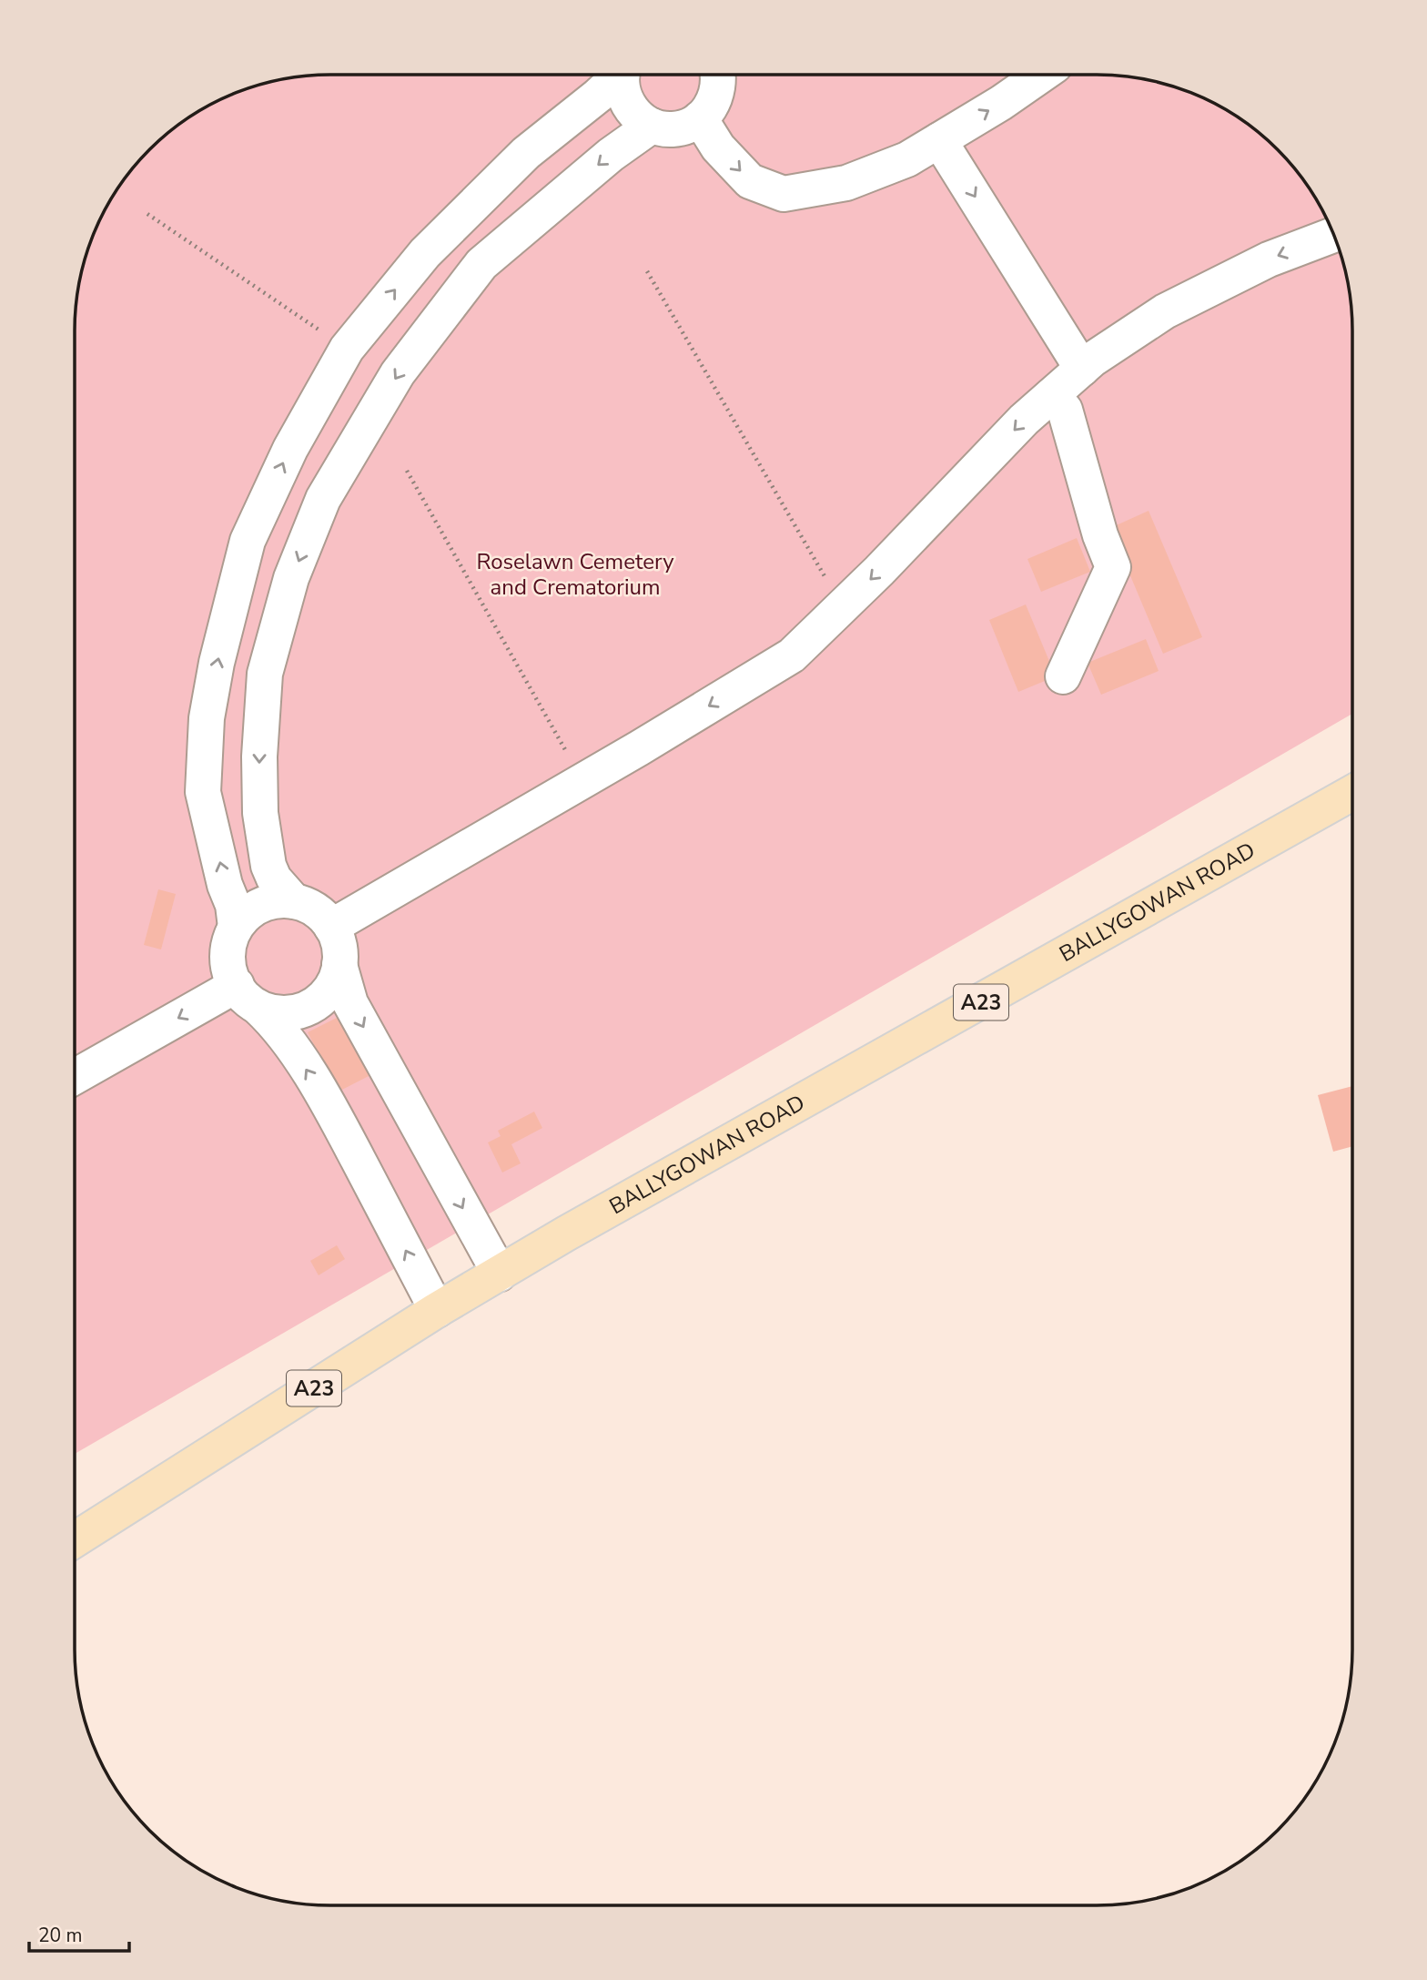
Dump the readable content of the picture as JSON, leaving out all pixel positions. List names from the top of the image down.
{
  "streets": {
    "main road": ["BALLYGOWAN ROAD", "A23"]
  },
  "parks": ["Roselawn Cemetery and Crematorium"],
  "scale_bar": "20 m"
}
